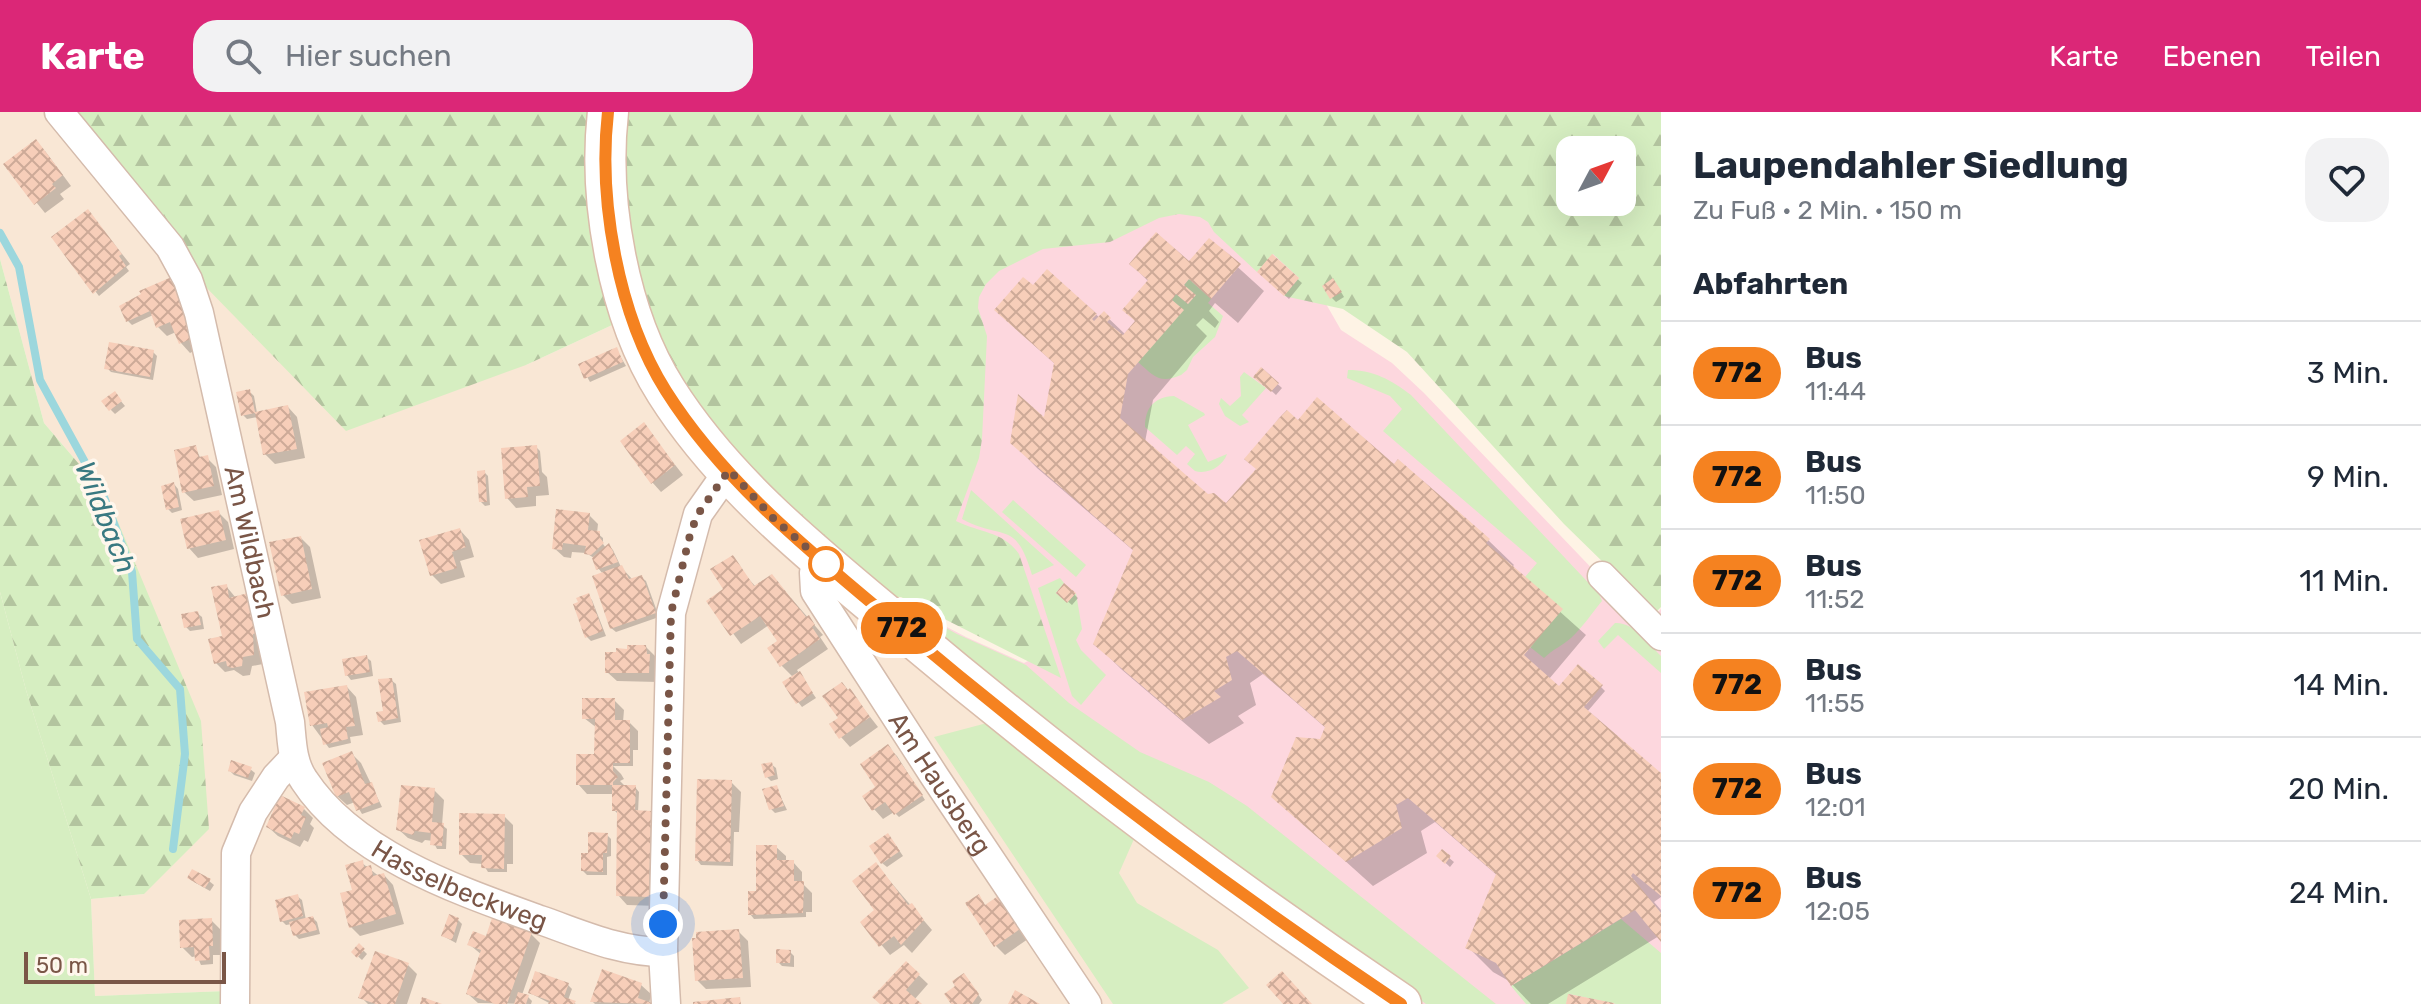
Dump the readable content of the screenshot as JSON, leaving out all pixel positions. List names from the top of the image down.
{
  "streets": {
    "street": ["Am Wildbach", "Am Hausberg", "Hasselbeckweg"]
  },
  "crossings": [
    ["Am Wildbach", "Hasselbeckweg"]
  ],
  "water": ["Wildbach"],
  "lines": ["bus line 772"],
  "scale_bar": "50 m",
  "north": "top right",
  "page": {
    "header": "Karte",
    "search": "Hier suchen",
    "nav": ["Karte", "Ebenen", "Teilen"],
    "on_map": "772",
    "heading": [
      ["Laupendahler Siedlung", "Zu Fuß · 2 Min. · 150 m"],
      "Abfahrten"
    ],
    "list": [
      {
        "mark": "772",
        "name": "Bus",
        "note": "11:44",
        "value": "3 Min."
      },
      {
        "mark": "772",
        "name": "Bus",
        "note": "11:50",
        "value": "9 Min."
      },
      {
        "mark": "772",
        "name": "Bus",
        "note": "11:52",
        "value": "11 Min."
      },
      {
        "mark": "772",
        "name": "Bus",
        "note": "11:55",
        "value": "14 Min."
      },
      {
        "mark": "772",
        "name": "Bus",
        "note": "12:01",
        "value": "20 Min."
      },
      {
        "mark": "772",
        "name": "Bus",
        "note": "12:05",
        "value": "24 Min."
      }
    ],
    "scale": "50 m"
  }
}
